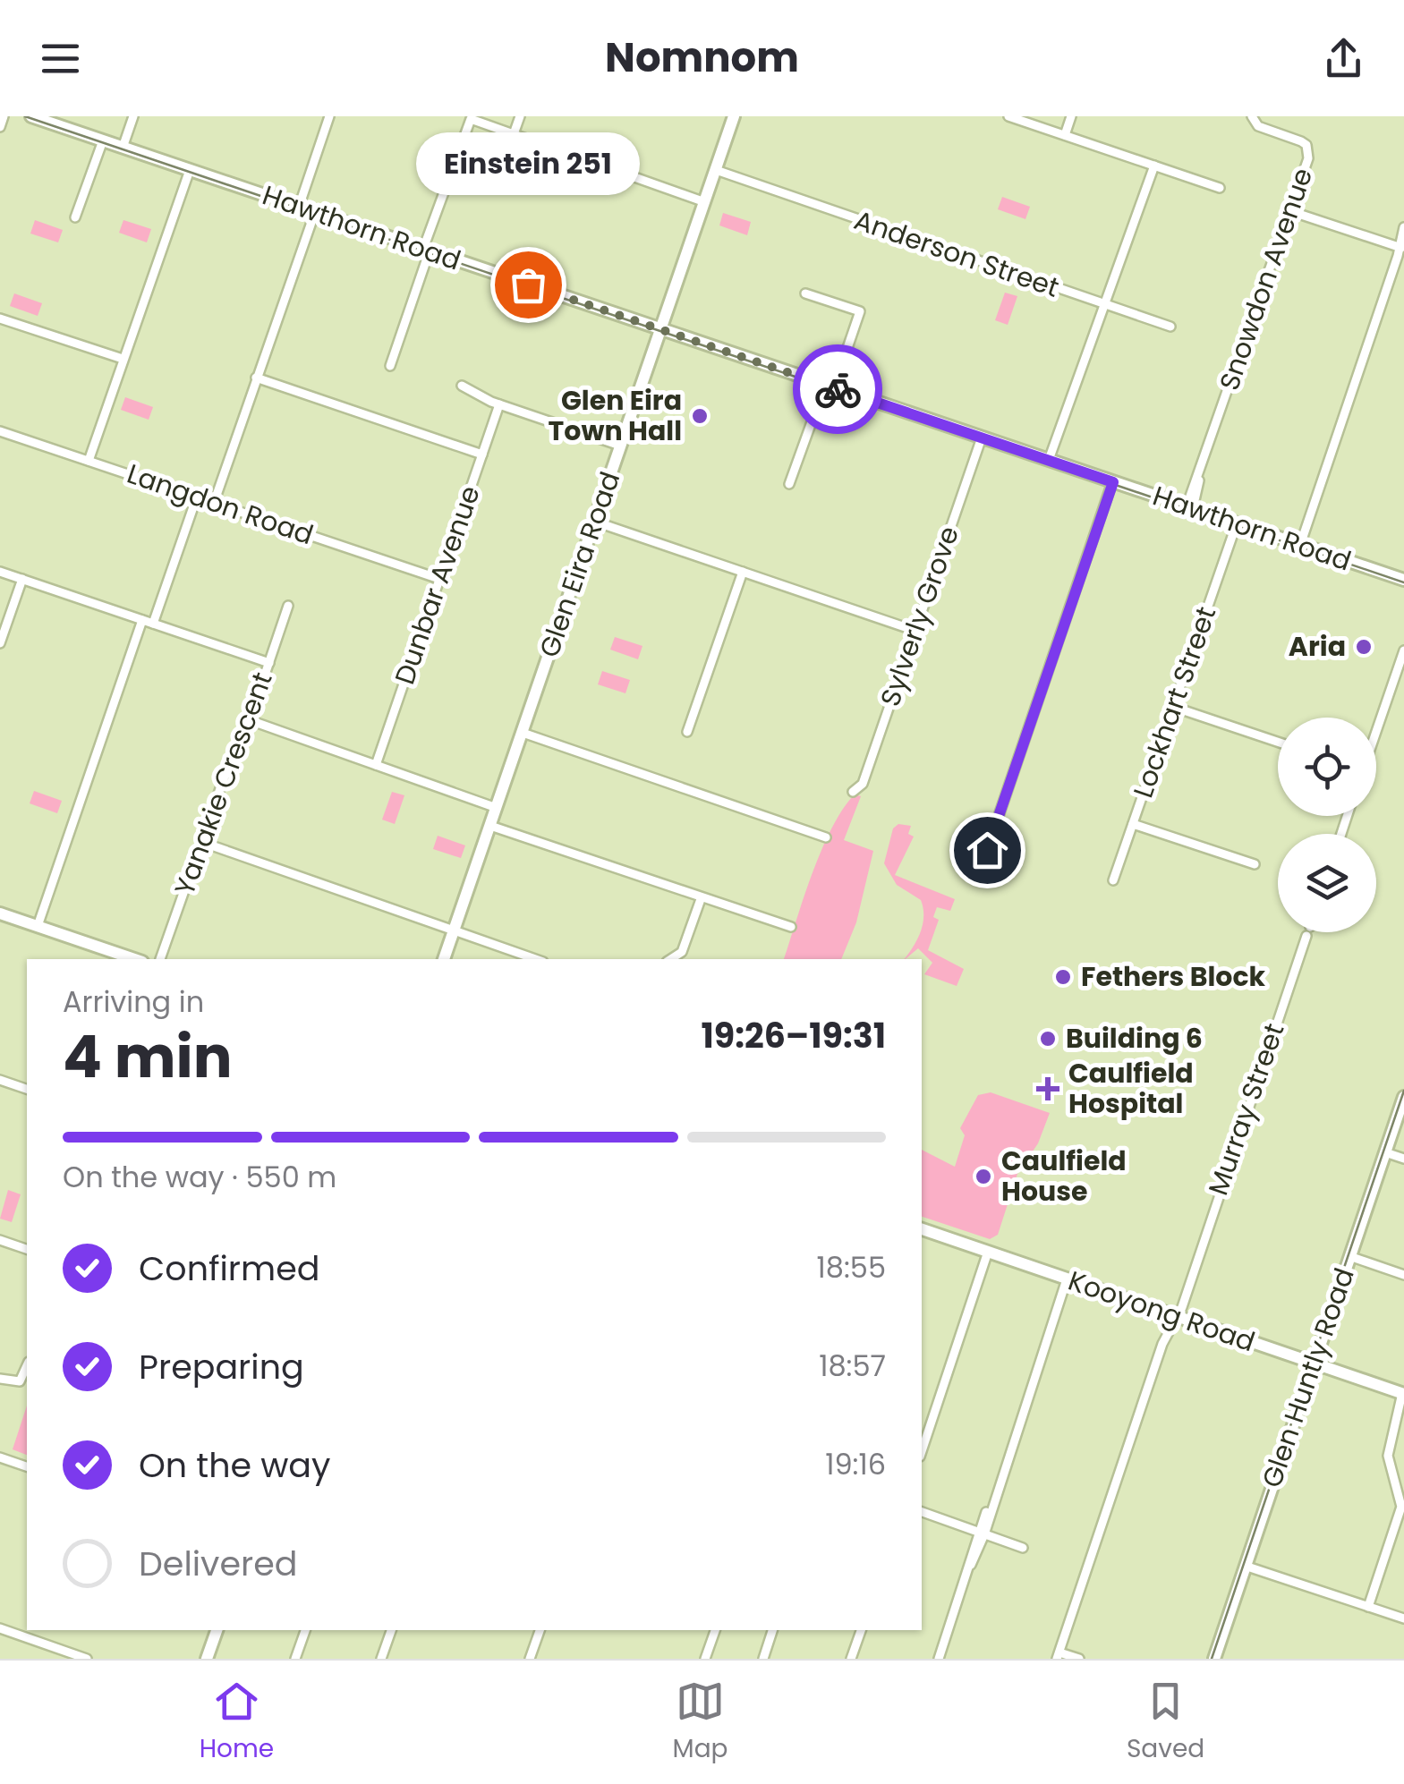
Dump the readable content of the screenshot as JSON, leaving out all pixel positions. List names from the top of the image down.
{
  "streets": {
    "main road": [
      "Hawthorn Road",
      "Glen Eira Road",
      "Kooyong Road",
      "Glen Huntly Road"
    ],
    "street": [
      "Anderson Street",
      "Snowdon Avenue",
      "Langdon Road",
      "Dunbar Avenue",
      "Sylverly Grove",
      "Lockhart Street",
      "Yanakie Crescent",
      "Murray Street"
    ]
  },
  "crossings": [
    ["Hawthorn Road", "Snowdon Avenue"],
    ["Hawthorn Road", "Glen Eira Road"],
    ["Hawthorn Road", "Sylverly Grove"],
    ["Hawthorn Road", "Lockhart Street"],
    ["Anderson Street", "Glen Eira Road"],
    ["Langdon Road", "Dunbar Avenue"],
    ["Murray Street", "Kooyong Road"],
    ["Kooyong Road", "Glen Huntly Road"]
  ],
  "places": {
    "other": [
      "Einstein 251",
      "Glen Eira Town Hall",
      "Aria",
      "Fethers Block",
      "Building 6",
      "Caulfield House"
    ],
    "health": ["Caulfield Hospital"]
  },
  "page": {
    "header": "Nomnom",
    "bubble": "Einstein 251",
    "heading": ["4 min", "Arriving in", "19:26–19:31"],
    "bar": "On the way · 550 m",
    "list": [
      ["Confirmed", "18:55"],
      ["Preparing", "18:57"],
      ["On the way", "19:16"],
      "Delivered"
    ],
    "tabs": ["Home", "Map", "Saved"]
  }
}
